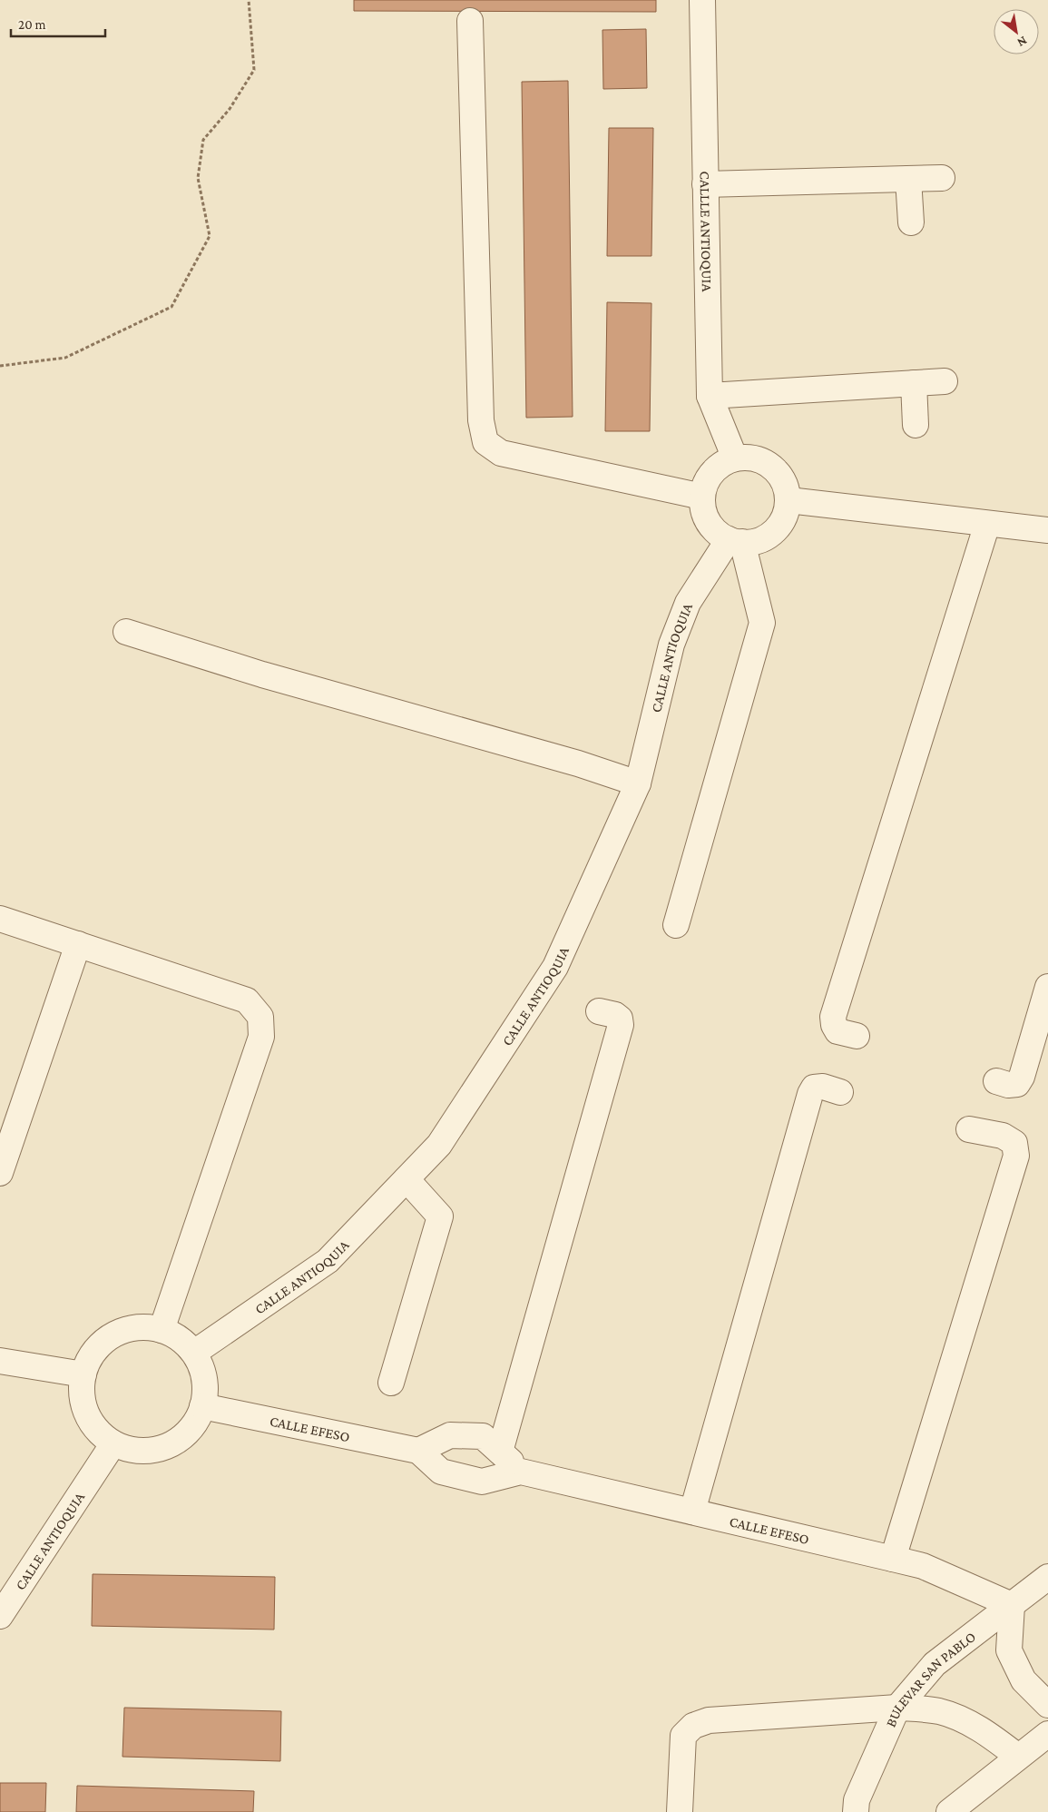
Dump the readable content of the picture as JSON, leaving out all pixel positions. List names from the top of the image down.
{
  "streets": {
    "street": [
      "CALLLE ANTIOQUIA",
      "CALLE ANTIOQUIA",
      "CALLE EFESO",
      "BULEVAR SAN PABLO"
    ]
  },
  "crossings": [
    ["CALLLE ANTIOQUIA", "CALLE ANTIOQUIA"],
    ["CALLE ANTIOQUIA", "CALLE EFESO"],
    ["CALLE EFESO", "BULEVAR SAN PABLO"]
  ],
  "scale_bar": "20 m",
  "north": "bottom right"
}
